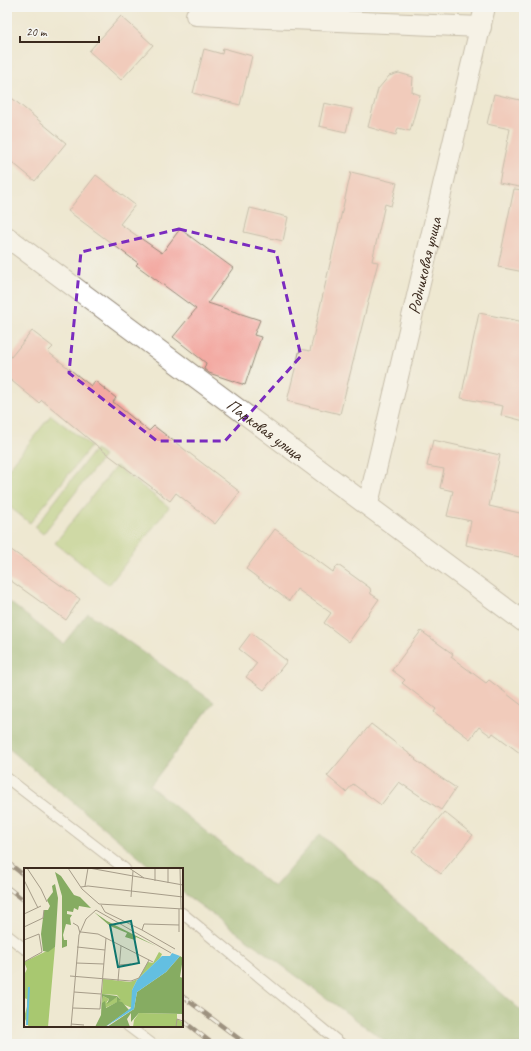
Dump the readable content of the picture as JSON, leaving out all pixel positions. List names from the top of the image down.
{
  "streets": {
    "street": ["Родниковая улица", "Парковая улица"]
  },
  "crossings": [
    ["Родниковая улица", "Парковая улица"]
  ],
  "scale_bar": "20 m"
}
